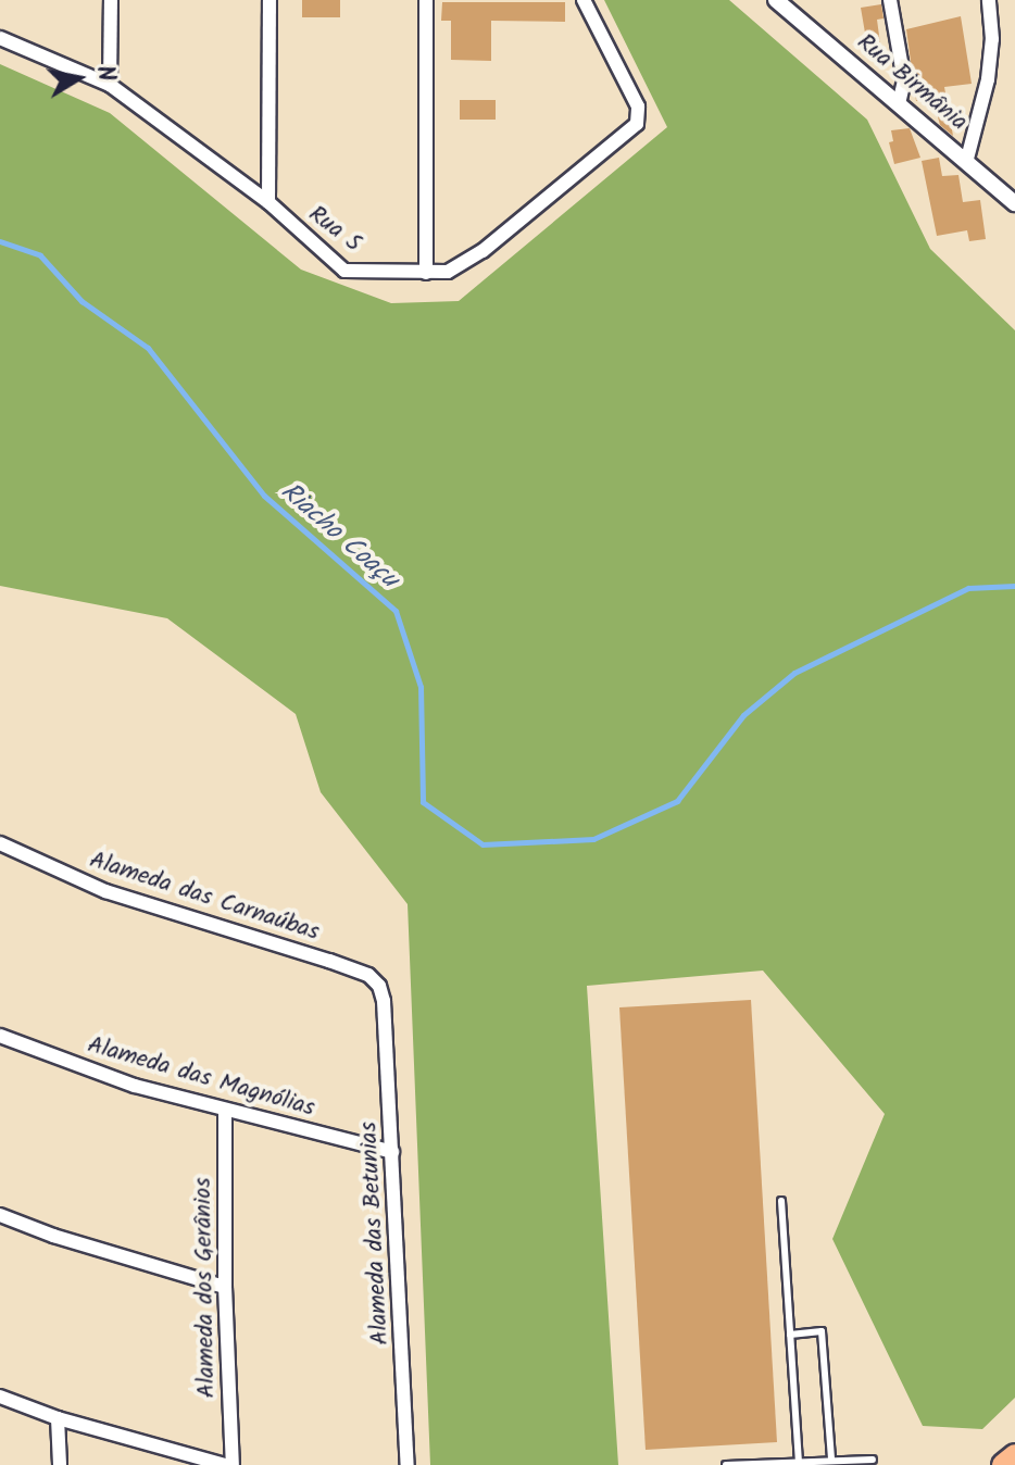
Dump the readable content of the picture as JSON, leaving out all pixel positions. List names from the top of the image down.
{
  "streets": {
    "street": [
      "Rua Birmânia",
      "Rua S",
      "Alameda das Carnaúbas",
      "Alameda das Magnólias",
      "Alameda das Betunias",
      "Alameda dos Gerânios"
    ]
  },
  "crossings": [
    ["Alameda das Carnaúbas", "Alameda das Betunias"],
    ["Alameda das Magnólias", "Alameda das Betunias"],
    ["Alameda das Magnólias", "Alameda dos Gerânios"]
  ],
  "water": ["Riacho Coaçu"],
  "north": "right"
}
